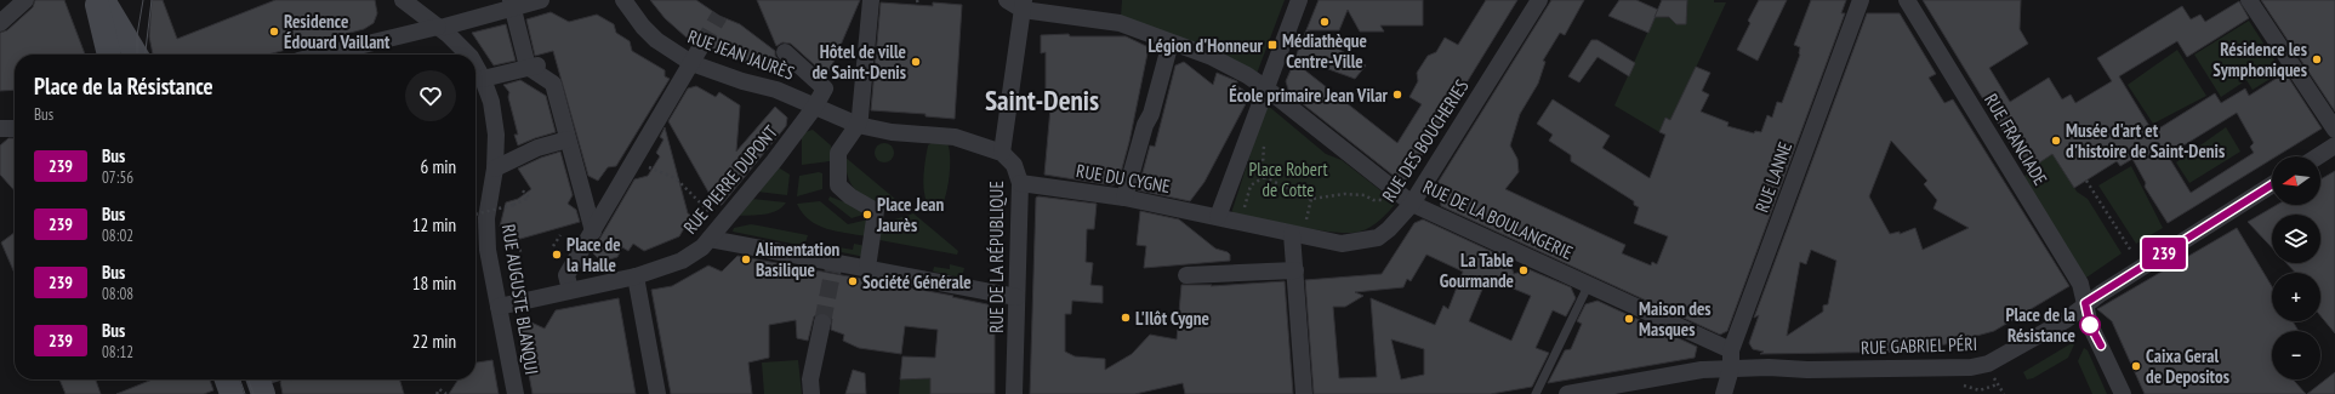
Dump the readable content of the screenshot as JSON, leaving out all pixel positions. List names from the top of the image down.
{
  "streets": {
    "street": [
      "RUE JEAN JAURÈS",
      "RUE FRANCIADE",
      "RUE DES BOUCHERIES",
      "RUE LANNE",
      "RUE DU CYGNE",
      "RUE PIERRE DUPONT",
      "RUE DE LA BOULANGERIE",
      "RUE DE LA RÉPUBLIQUE",
      "RUE AUGUSTE BLANQUI",
      "RUE GABRIEL PÉRI"
    ]
  },
  "crossings": [
    ["RUE JEAN JAURÈS", "RUE PIERRE DUPONT"],
    ["RUE JEAN JAURÈS", "RUE DE LA RÉPUBLIQUE"],
    ["RUE FRANCIADE", "RUE GABRIEL PÉRI"],
    ["RUE DES BOUCHERIES", "RUE DU CYGNE"],
    ["RUE DES BOUCHERIES", "RUE DE LA BOULANGERIE"],
    ["RUE LANNE", "RUE DE LA BOULANGERIE"],
    ["RUE LANNE", "RUE GABRIEL PÉRI"],
    ["RUE DU CYGNE", "RUE DE LA RÉPUBLIQUE"],
    ["RUE PIERRE DUPONT", "RUE AUGUSTE BLANQUI"]
  ],
  "districts": ["Saint-Denis"],
  "parks": ["Place Robert de Cotte"],
  "places": {
    "other": [
      "Médiathèque Centre-Ville",
      "Residence Édouard Vaillant",
      "Résidence les Symphoniques",
      "Hôtel de ville de Saint-Denis",
      "École primaire Jean Vilar",
      "Musée d'art et d'histoire de Saint-Denis",
      "Place Jean Jaurès",
      "Place de la Halle",
      "Alimentation Basilique",
      "La Table Gourmande",
      "Société Générale",
      "L'Ilôt Cygne",
      "Maison des Masques",
      "Place de la Résistance",
      "Caixa Geral de Depositos"
    ],
    "transit": ["Légion d'Honneur"]
  },
  "lines": ["bus line 239"],
  "north": "left",
  "page": {
    "on_map": "239",
    "heading": ["Place de la Résistance", "Bus"],
    "list": [
      {
        "mark": "239",
        "name": "Bus",
        "note": "07:56",
        "value": "6 min"
      },
      {
        "mark": "239",
        "name": "Bus",
        "note": "08:02",
        "value": "12 min"
      },
      {
        "mark": "239",
        "name": "Bus",
        "note": "08:08",
        "value": "18 min"
      },
      {
        "mark": "239",
        "name": "Bus",
        "note": "08:12",
        "value": "22 min"
      }
    ],
    "map_buttons": ["+", "−"]
  }
}
